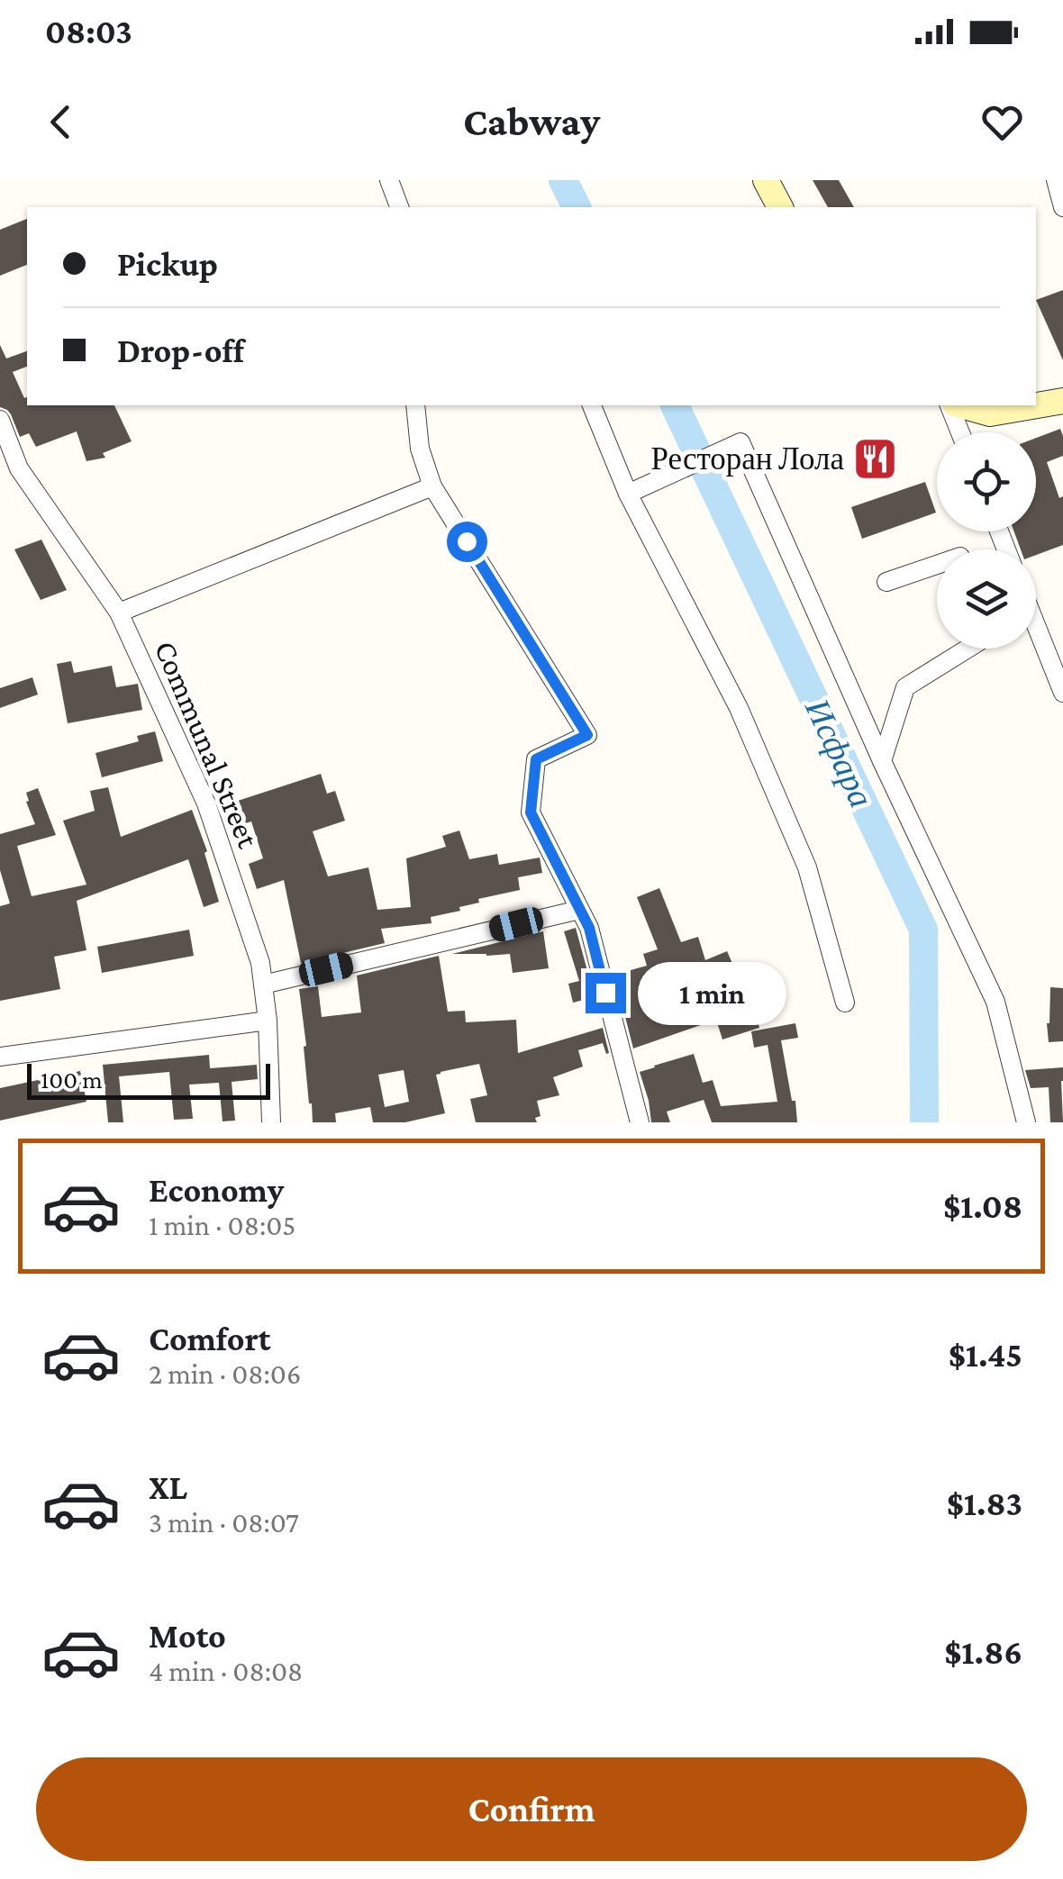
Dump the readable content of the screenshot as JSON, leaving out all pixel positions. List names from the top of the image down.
{
  "streets": {
    "street": ["Communal Street"]
  },
  "water": ["Исфара"],
  "places": {
    "restaurant": ["Ресторан Лола"]
  },
  "scale_bar": "100 m",
  "page": {
    "status": "08:03",
    "header": "Cabway",
    "banner": ["Pickup", "Drop-off"],
    "bubble": "1 min",
    "scale": "100 m",
    "list": [
      {
        "name": "Economy",
        "note": "1 min · 08:05",
        "value": "$1.08"
      },
      {
        "name": "Comfort",
        "note": "2 min · 08:06",
        "value": "$1.45"
      },
      {
        "name": "XL",
        "note": "3 min · 08:07",
        "value": "$1.83"
      },
      {
        "name": "Moto",
        "note": "4 min · 08:08",
        "value": "$1.86"
      }
    ],
    "buttons": "Confirm"
  }
}
